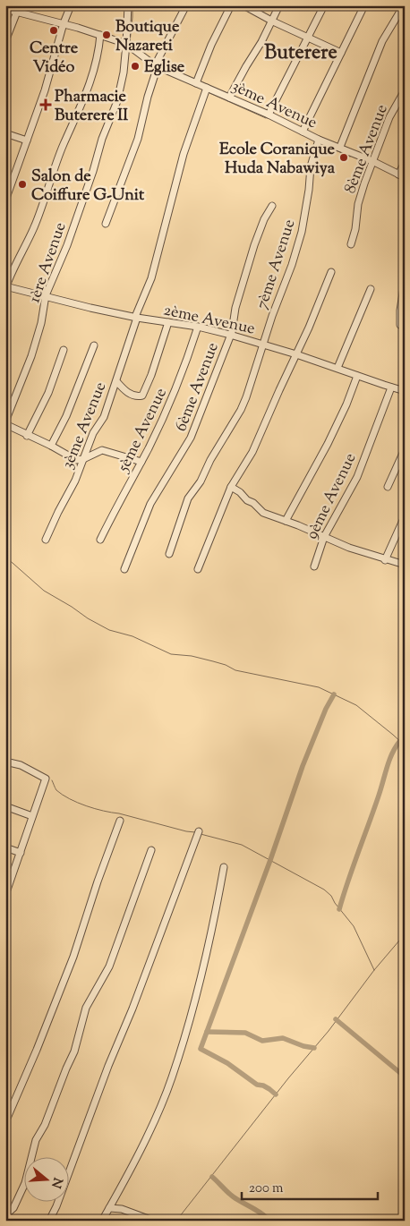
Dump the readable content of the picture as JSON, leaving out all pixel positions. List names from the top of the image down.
{
  "streets": {
    "street": [
      "3ème Avenue",
      "8ème Avenue",
      "1ère Avenue",
      "7ème Avenue",
      "2ème Avenue",
      "6ème Avenue",
      "5ème Avenue",
      "9ème Avenue"
    ]
  },
  "crossings": [
    ["3ème Avenue", "8ème Avenue"],
    ["3ème Avenue", "1ère Avenue"],
    ["3ème Avenue", "7ème Avenue"],
    ["3ème Avenue", "2ème Avenue"],
    ["1ère Avenue", "2ème Avenue"],
    ["7ème Avenue", "2ème Avenue"],
    ["2ème Avenue", "6ème Avenue"],
    ["2ème Avenue", "5ème Avenue"],
    ["2ème Avenue", "9ème Avenue"]
  ],
  "districts": ["Buterere"],
  "places": {
    "other": [
      "Centre Vidéo",
      "Boutique Nazareti",
      "Eglise",
      "Ecole Coranique Huda Nabawiya",
      "Salon de Coiffure G-Unit"
    ],
    "health": ["Pharmacie Buterere II"]
  },
  "scale_bar": "200 m",
  "north": "right"
}
